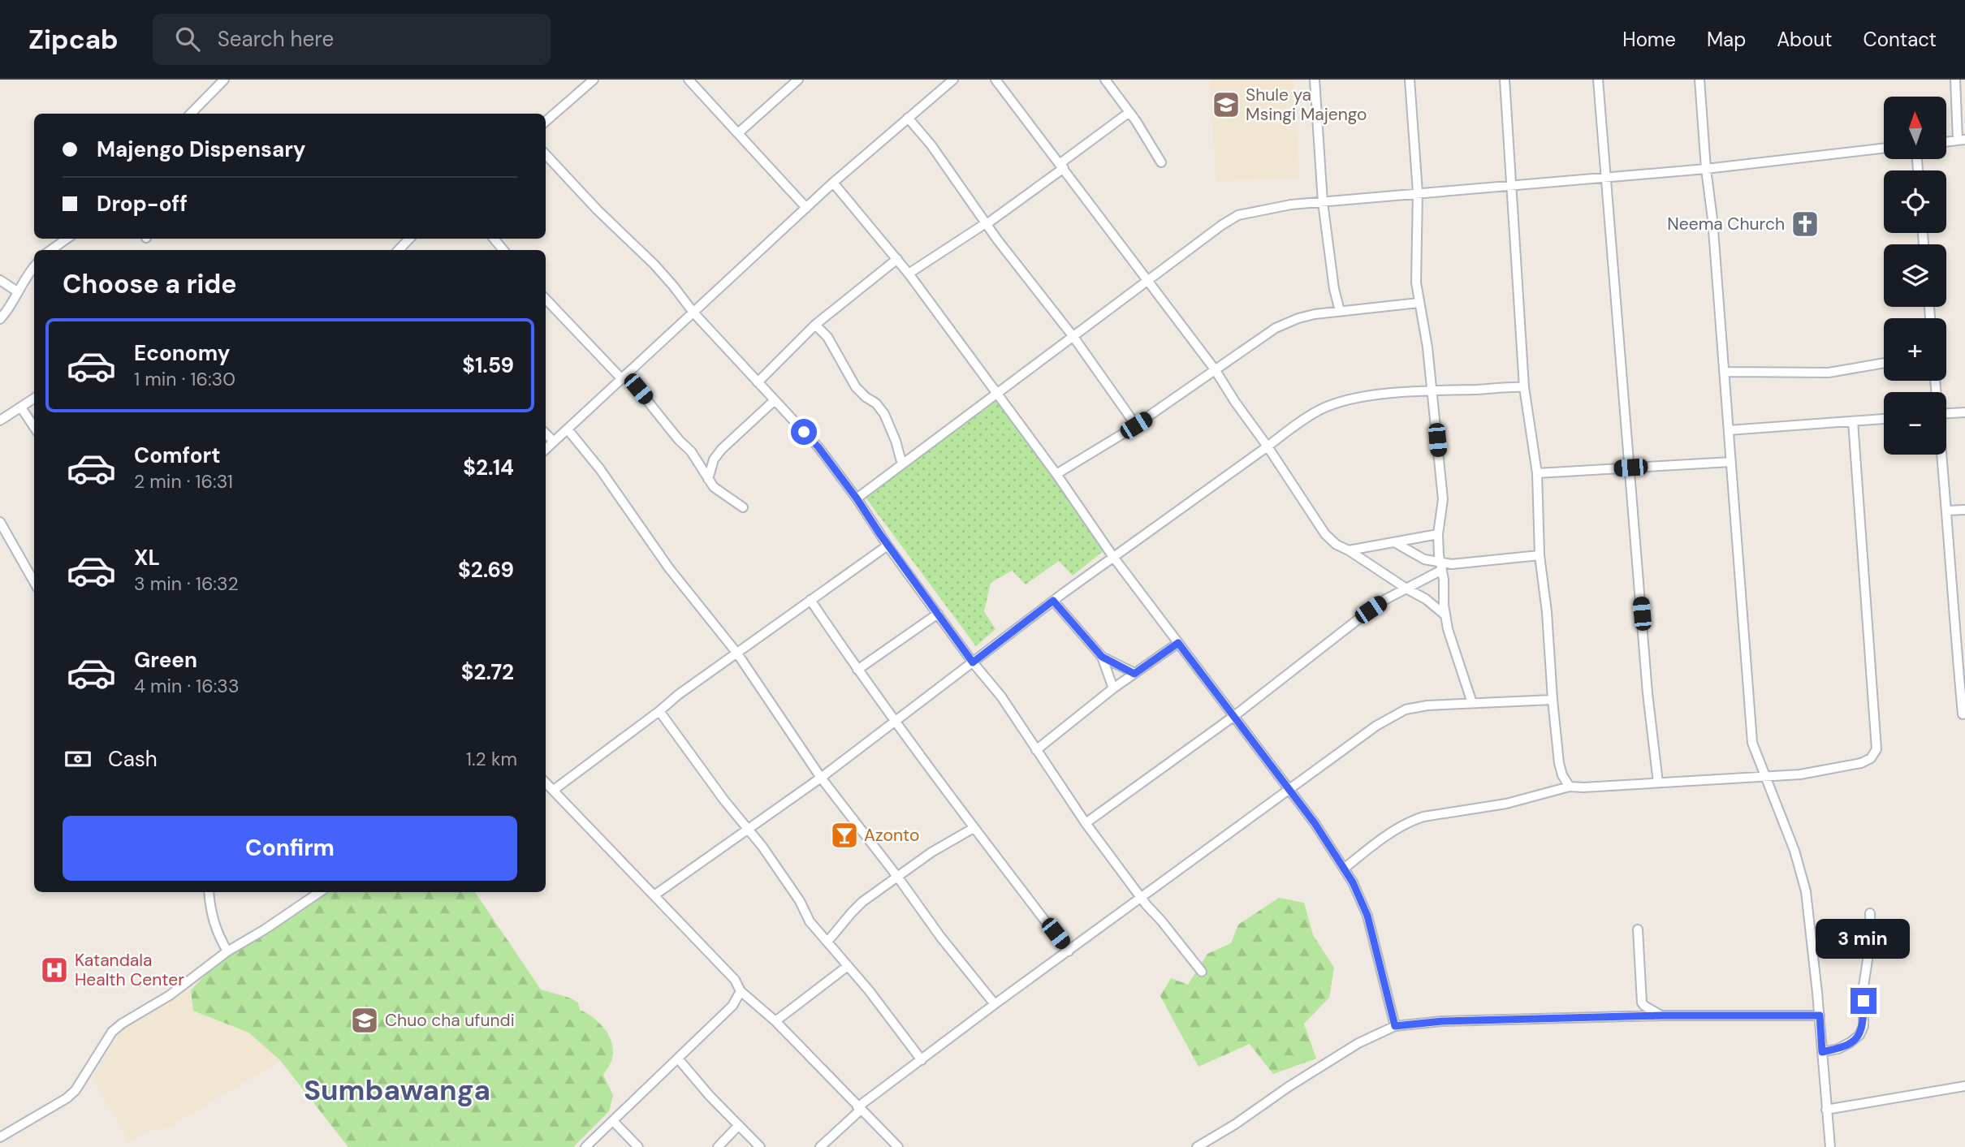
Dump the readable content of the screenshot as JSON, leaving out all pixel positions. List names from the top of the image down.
{
  "districts": ["Sumbawanga"],
  "places": {
    "school or university": ["Shule ya Msingi Majengo", "Chuo cha ufundi"],
    "church": ["Neema Church"],
    "bar": ["Azonto"],
    "hospital": ["Katandala Health Center"]
  },
  "north": "top",
  "page": {
    "header": "Zipcab",
    "search": "Search here",
    "nav": [
      "Home",
      "Map",
      "About",
      "Contact"
    ],
    "map_buttons": ["+", "−"],
    "banner": ["Majengo Dispensary", "Drop-off"],
    "heading": "Choose a ride",
    "list": [
      {
        "name": "Economy",
        "note": "1 min · 16:30",
        "value": "$1.59"
      },
      {
        "name": "Comfort",
        "note": "2 min · 16:31",
        "value": "$2.14"
      },
      {
        "name": "XL",
        "note": "3 min · 16:32",
        "value": "$2.69"
      },
      {
        "name": "Green",
        "note": "4 min · 16:33",
        "value": "$2.72"
      }
    ],
    "pay": ["Cash", "1.2 km"],
    "buttons": "Confirm",
    "bubble": "3 min"
  }
}
